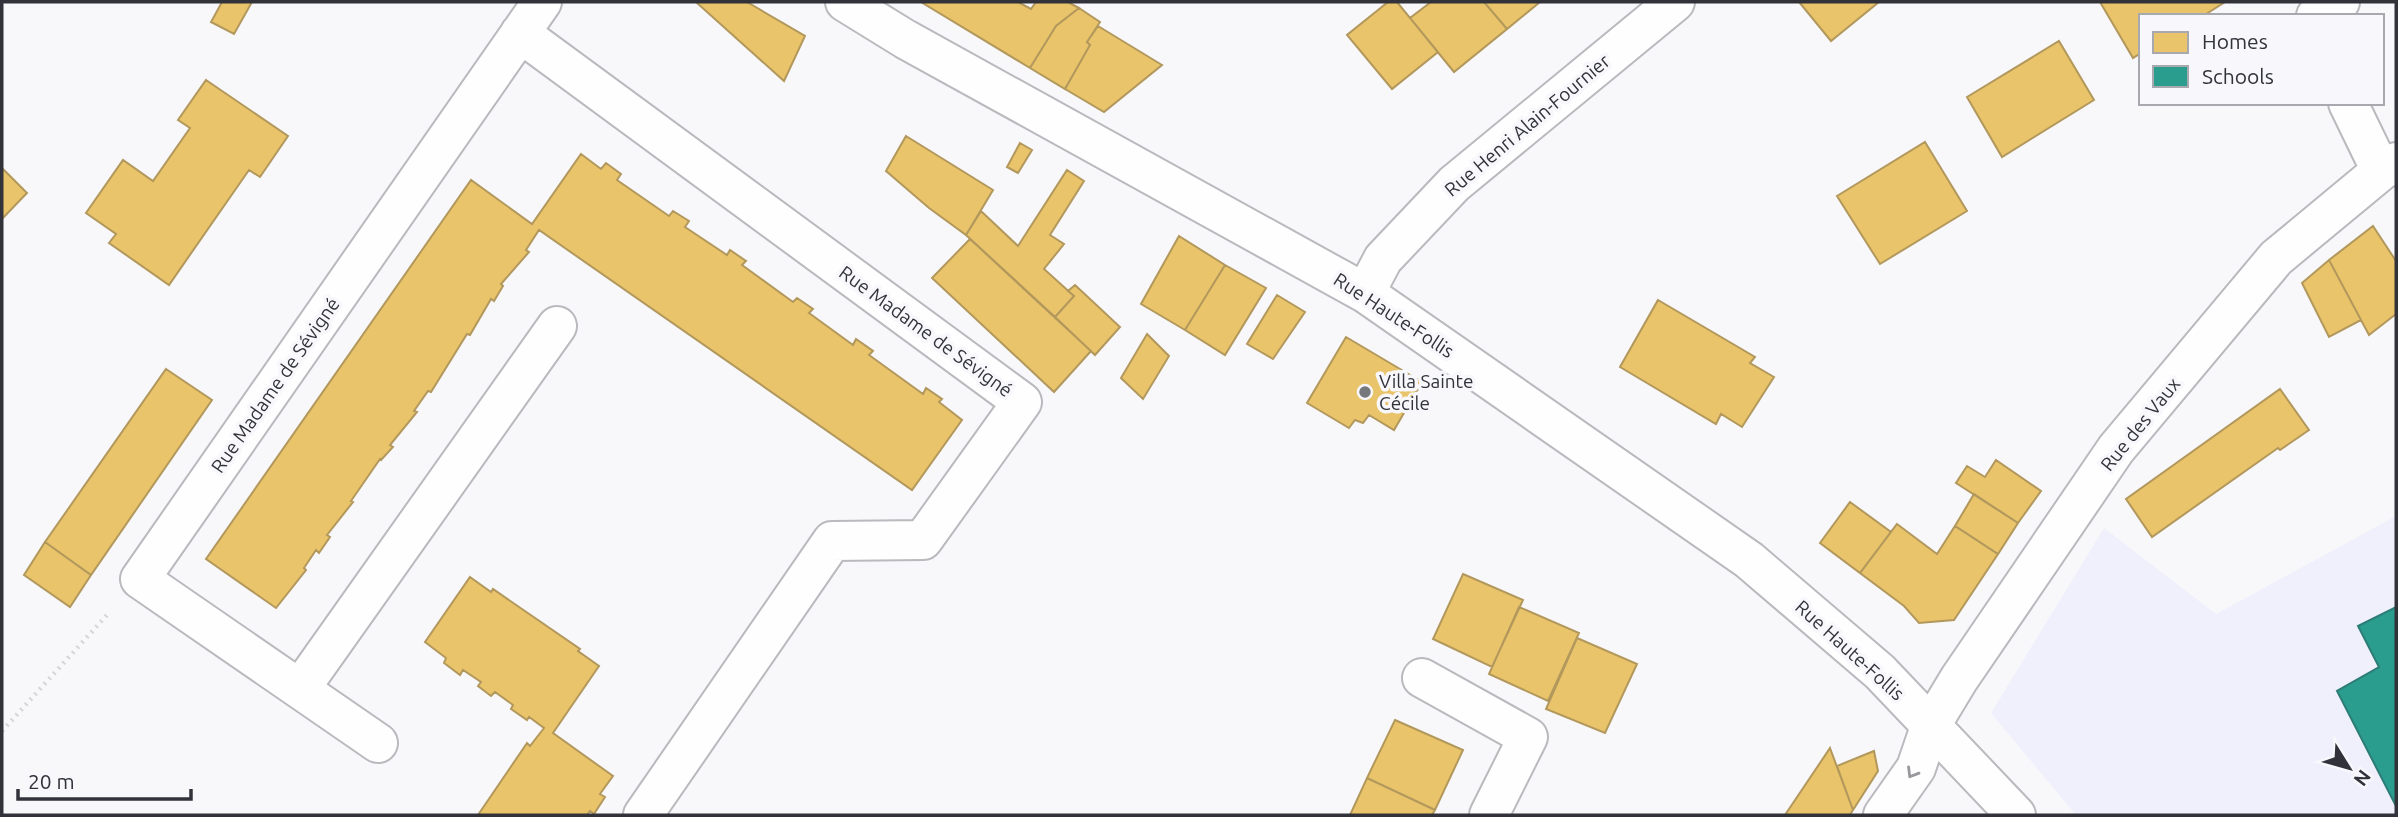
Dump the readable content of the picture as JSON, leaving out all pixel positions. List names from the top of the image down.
{
  "streets": {
    "street": [
      "Rue Henri Alain-Fournier",
      "Rue Haute-Follis",
      "Rue Madame de Sévigné",
      "Rue des Vaux"
    ]
  },
  "crossings": [
    ["Rue Henri Alain-Fournier", "Rue Haute-Follis"],
    ["Rue Haute-Follis", "Rue des Vaux"]
  ],
  "places": ["Villa Sainte Cécile"],
  "legend": ["Homes", "Schools"],
  "scale_bar": "20 m",
  "north": "bottom right"
}
